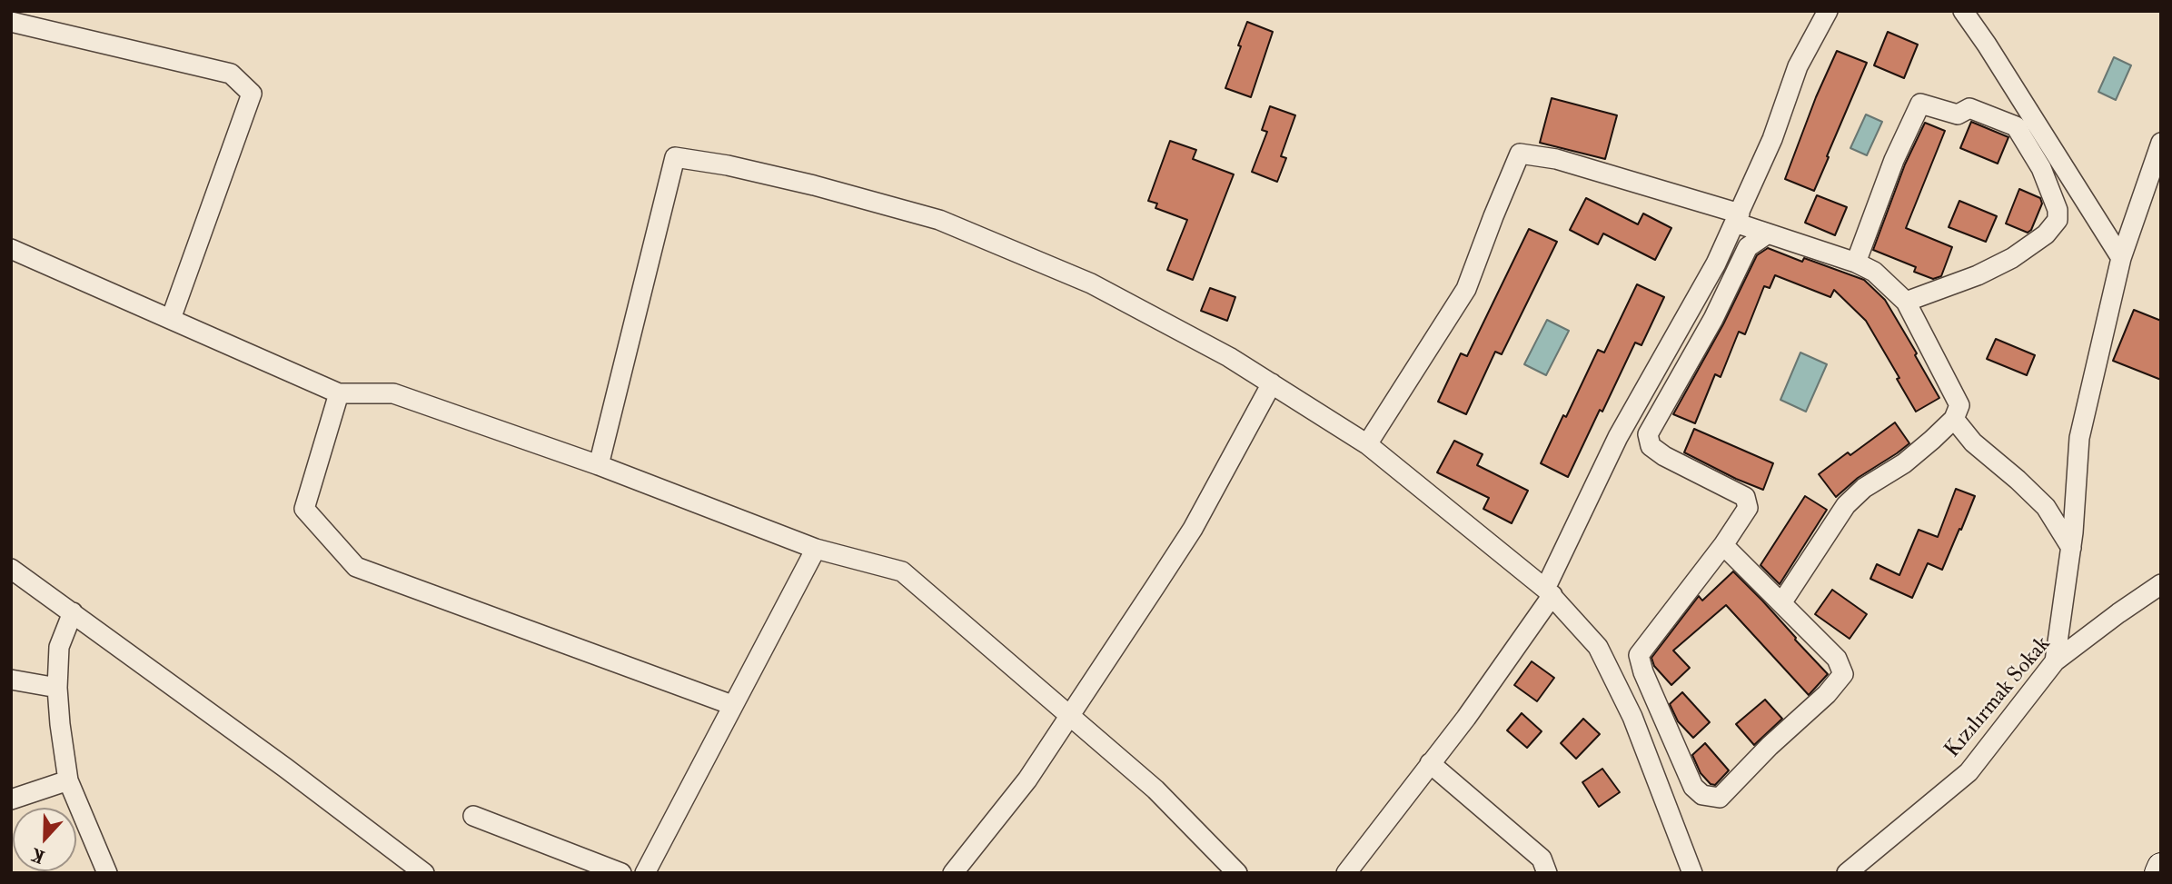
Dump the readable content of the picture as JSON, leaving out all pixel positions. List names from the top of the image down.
{
  "streets": {
    "street": ["Kızılırmak Sokak"]
  },
  "north": "bottom"
}
